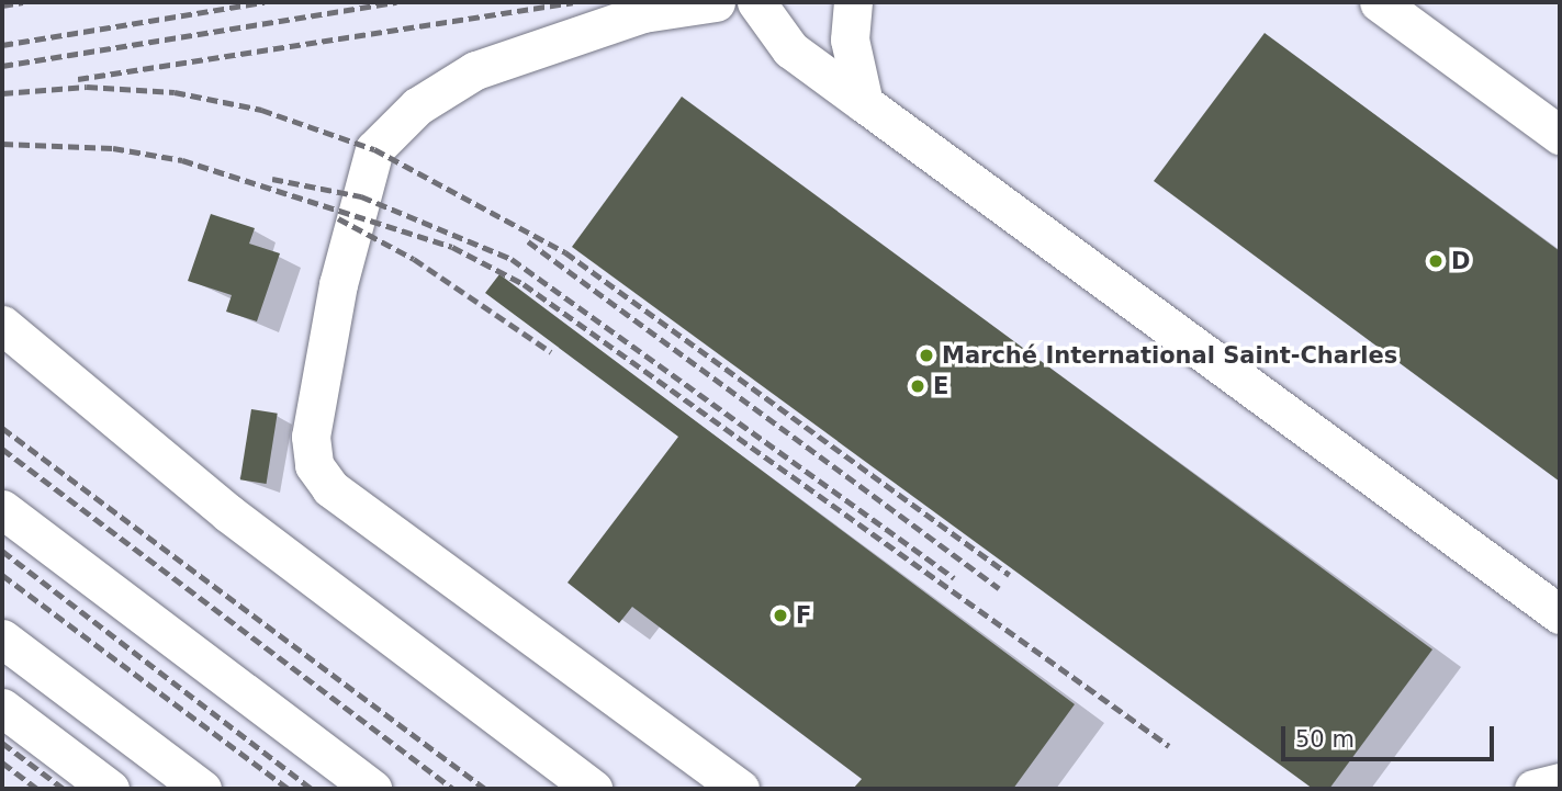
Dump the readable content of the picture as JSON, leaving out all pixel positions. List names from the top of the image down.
{
  "places": [
    "D",
    "Marché International Saint-Charles",
    "E",
    "F"
  ],
  "scale_bar": "50 m"
}
